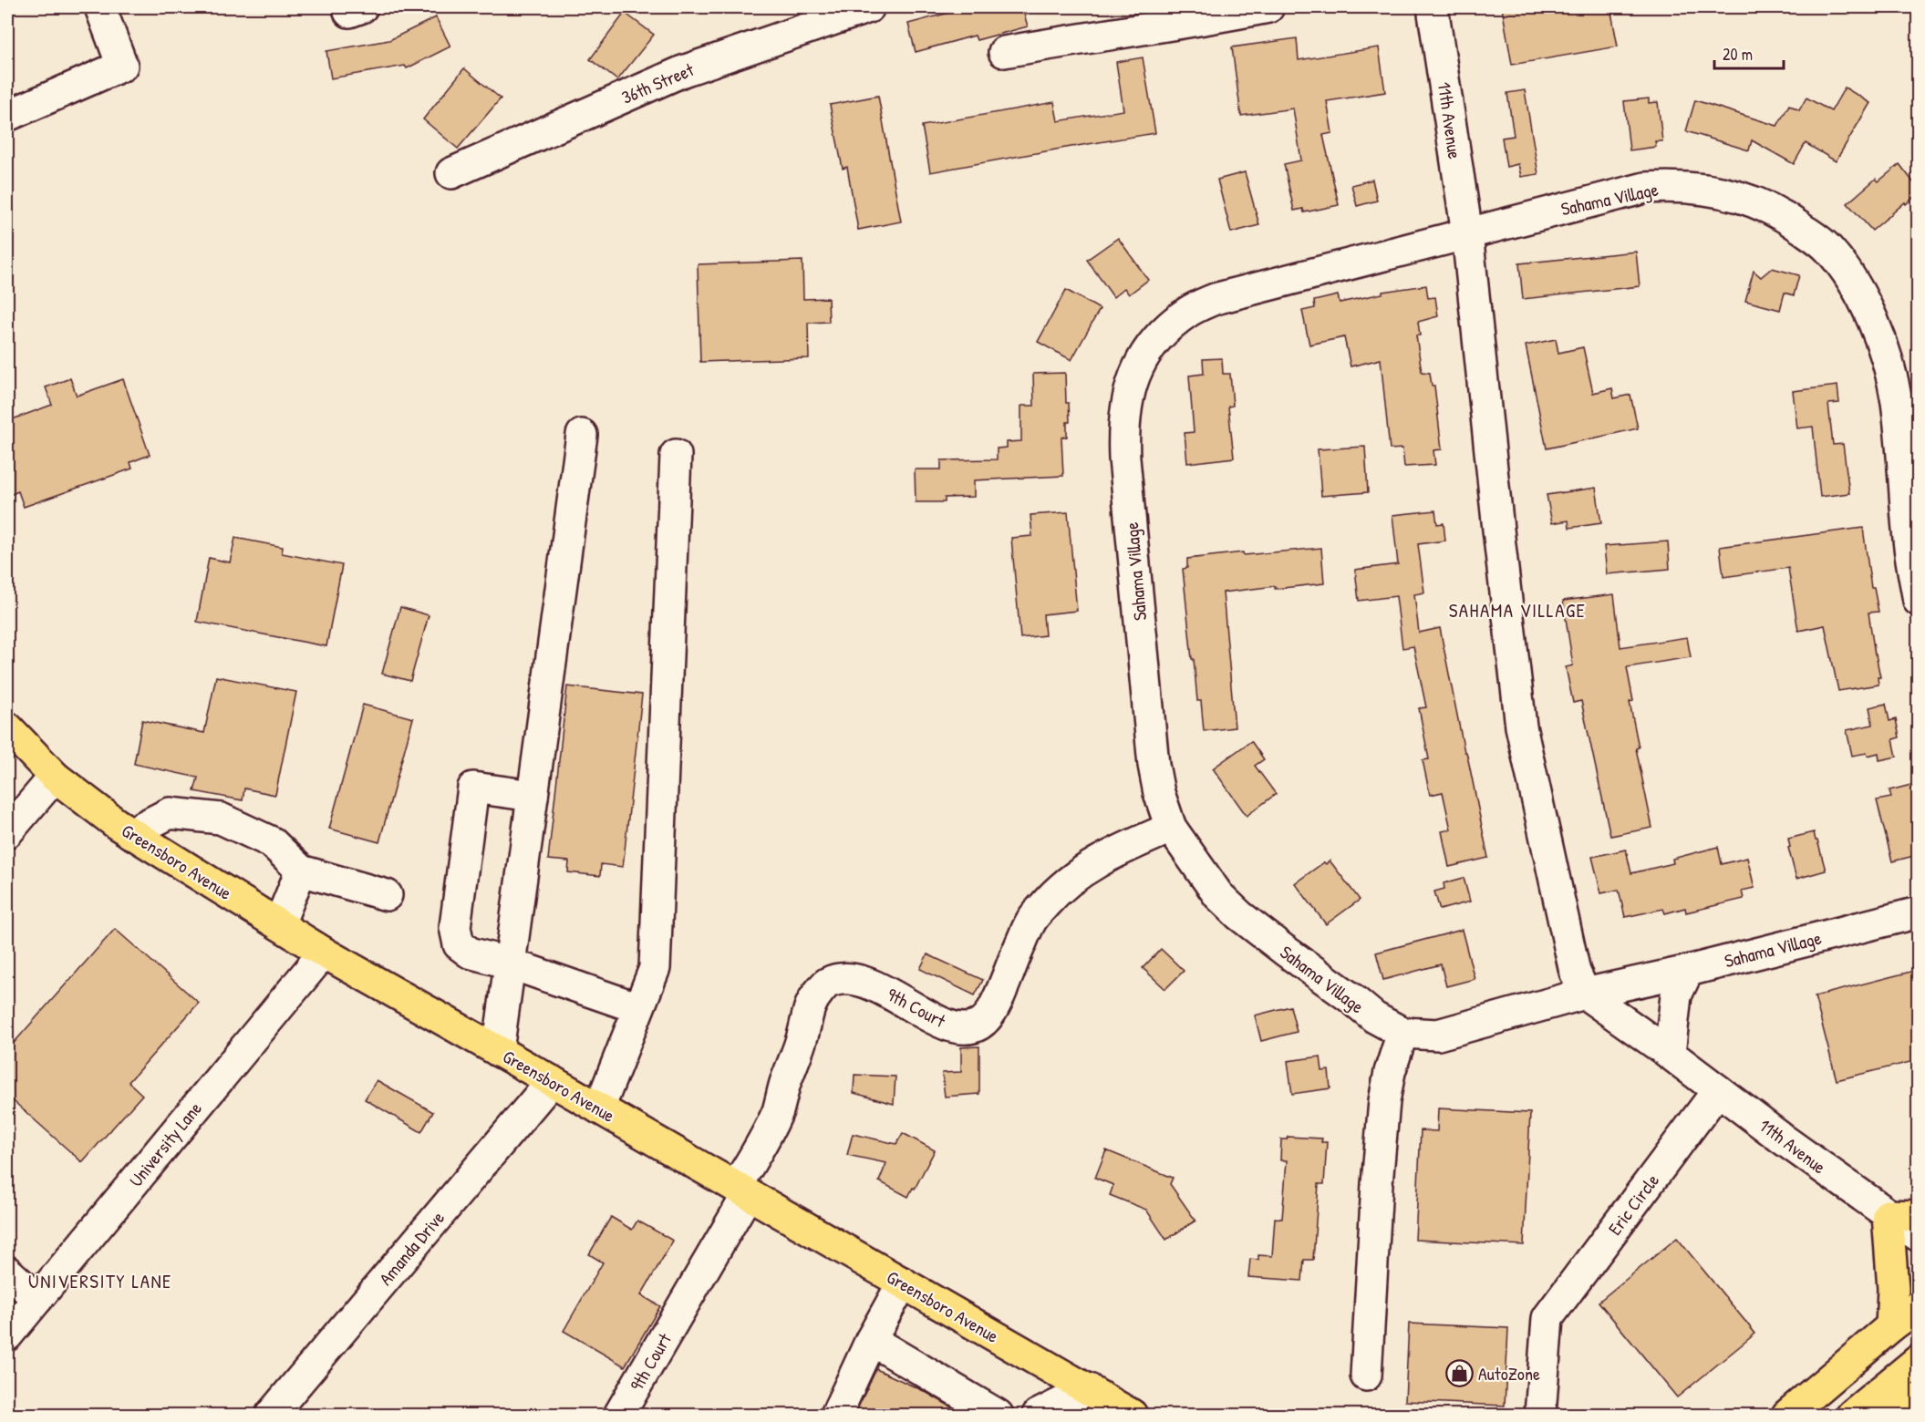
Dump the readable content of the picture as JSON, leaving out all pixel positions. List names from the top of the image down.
{
  "streets": {
    "main road": ["Greensboro Avenue"],
    "street": [
      "36th Street",
      "11th Avenue",
      "Sahama Village",
      "9th Court",
      "University Lane",
      "Eric Circle",
      "Amanda Drive"
    ]
  },
  "crossings": [
    ["11th Avenue", "Sahama Village"],
    ["11th Avenue", "Eric Circle"],
    ["Sahama Village", "9th Court"],
    ["Greensboro Avenue", "9th Court"],
    ["Greensboro Avenue", "University Lane"],
    ["Greensboro Avenue", "Amanda Drive"]
  ],
  "districts": ["SAHAMA VILLAGE", "UNIVERSITY LANE"],
  "places": {
    "shop": ["AutoZone"]
  },
  "scale_bar": "20 m"
}
